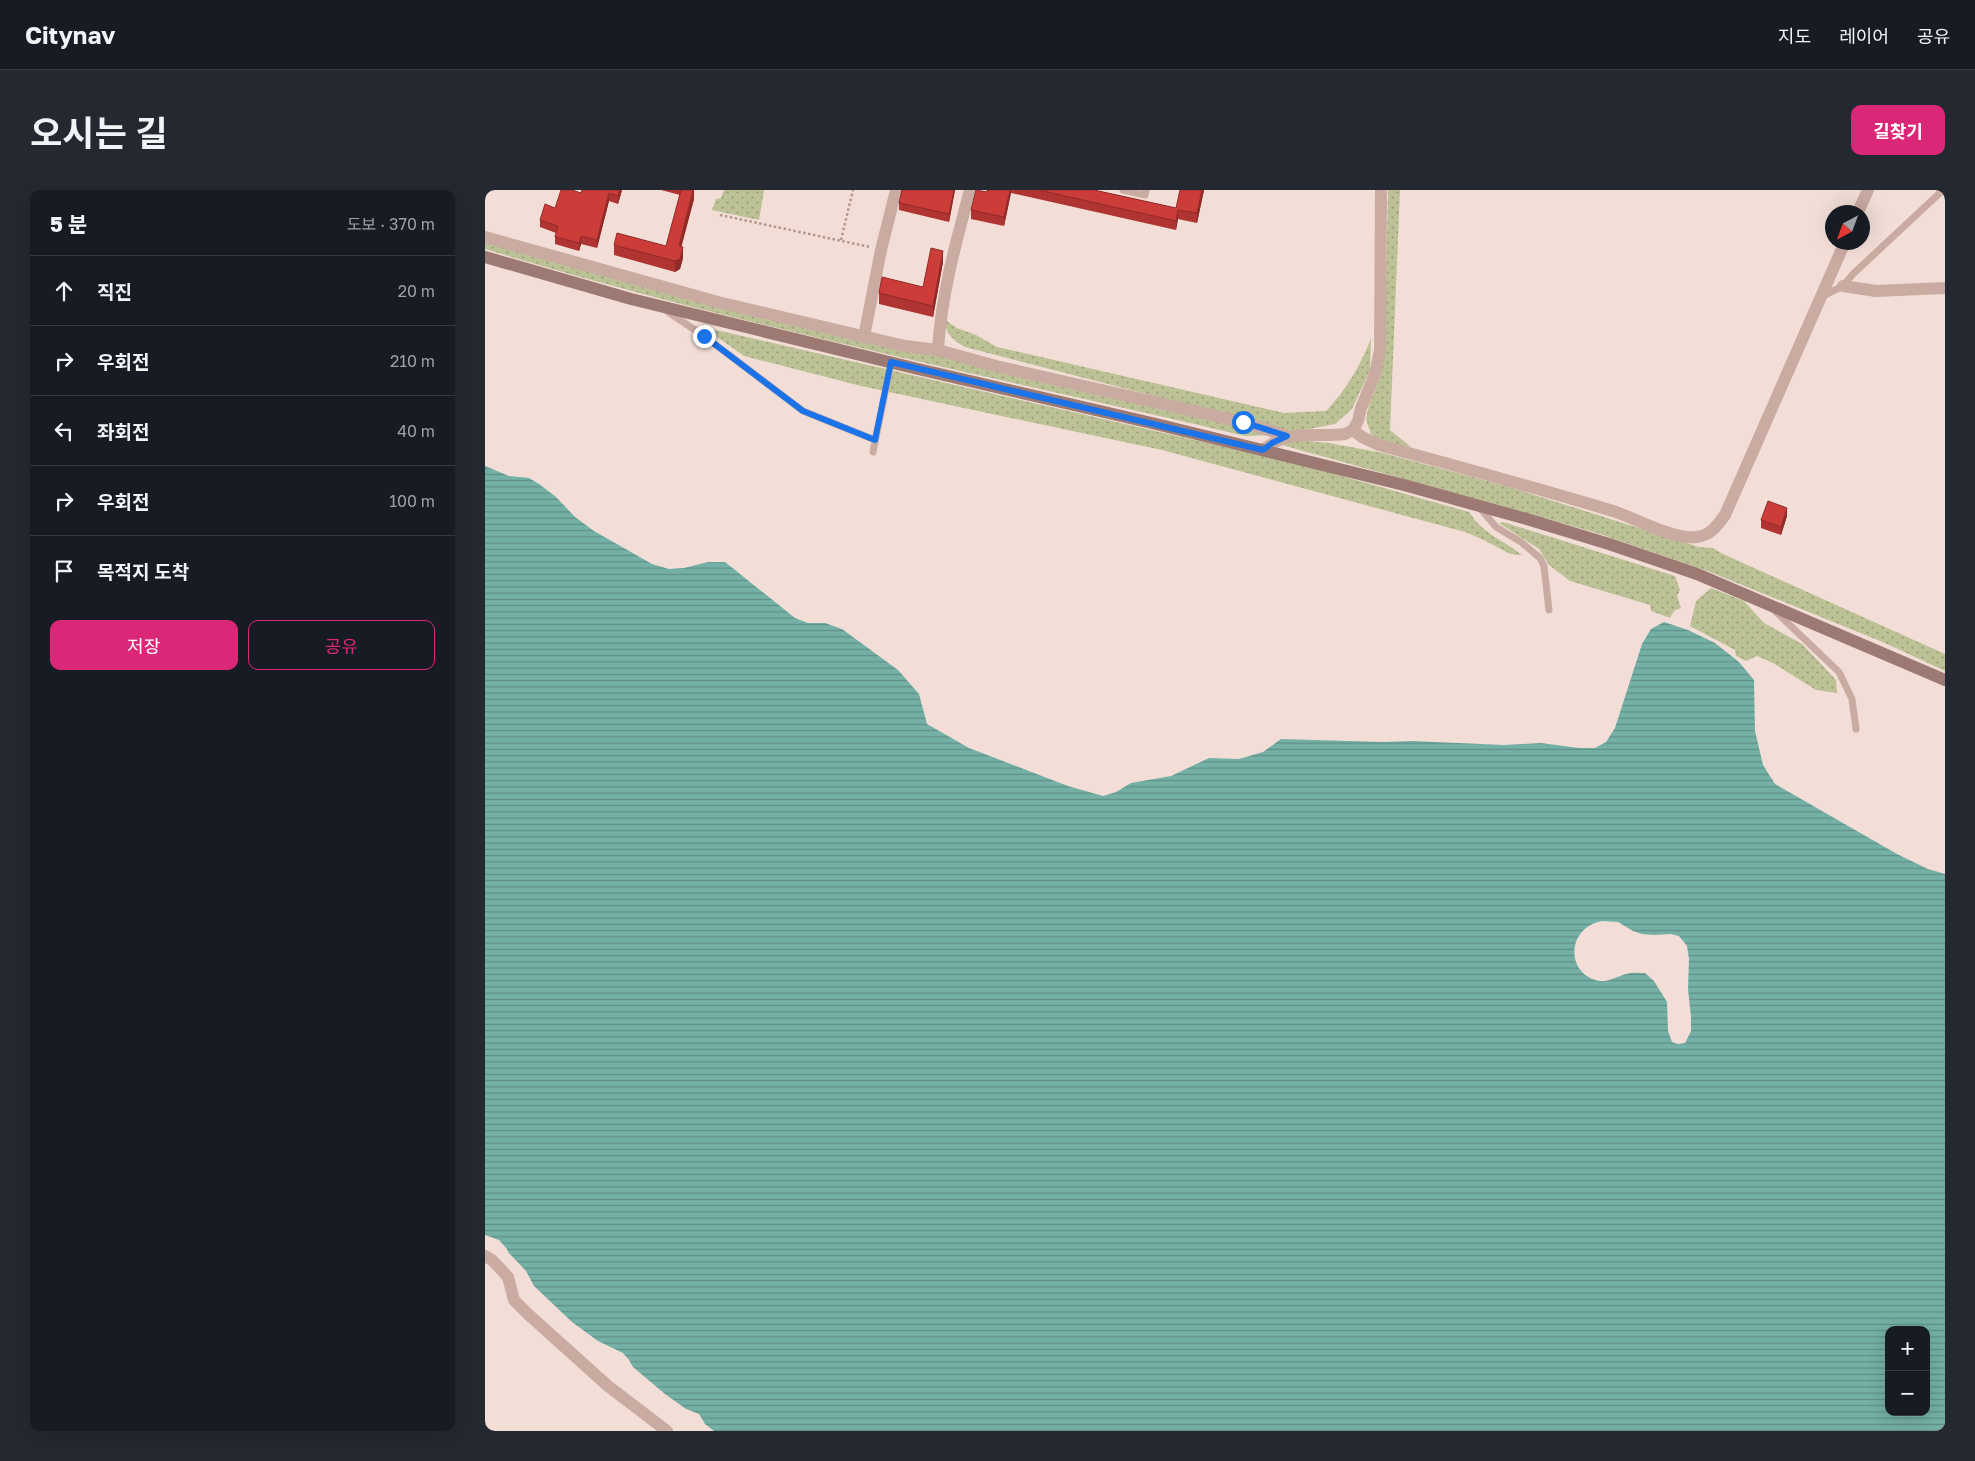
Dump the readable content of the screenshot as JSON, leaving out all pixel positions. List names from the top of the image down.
{
  "north": "bottom left",
  "page": {
    "header": "Citynav",
    "nav": ["지도", "레이어", "공유"],
    "title": "오시는 길",
    "buttons": [
      "길찾기",
      ["저장", "공유"]
    ],
    "heading": ["5 분", "도보 · 370 m"],
    "list": [
      ["직진", "20 m"],
      ["우회전", "210 m"],
      ["좌회전", "40 m"],
      ["우회전", "100 m"],
      "목적지 도착"
    ],
    "map_buttons": ["+", "−"]
  }
}
